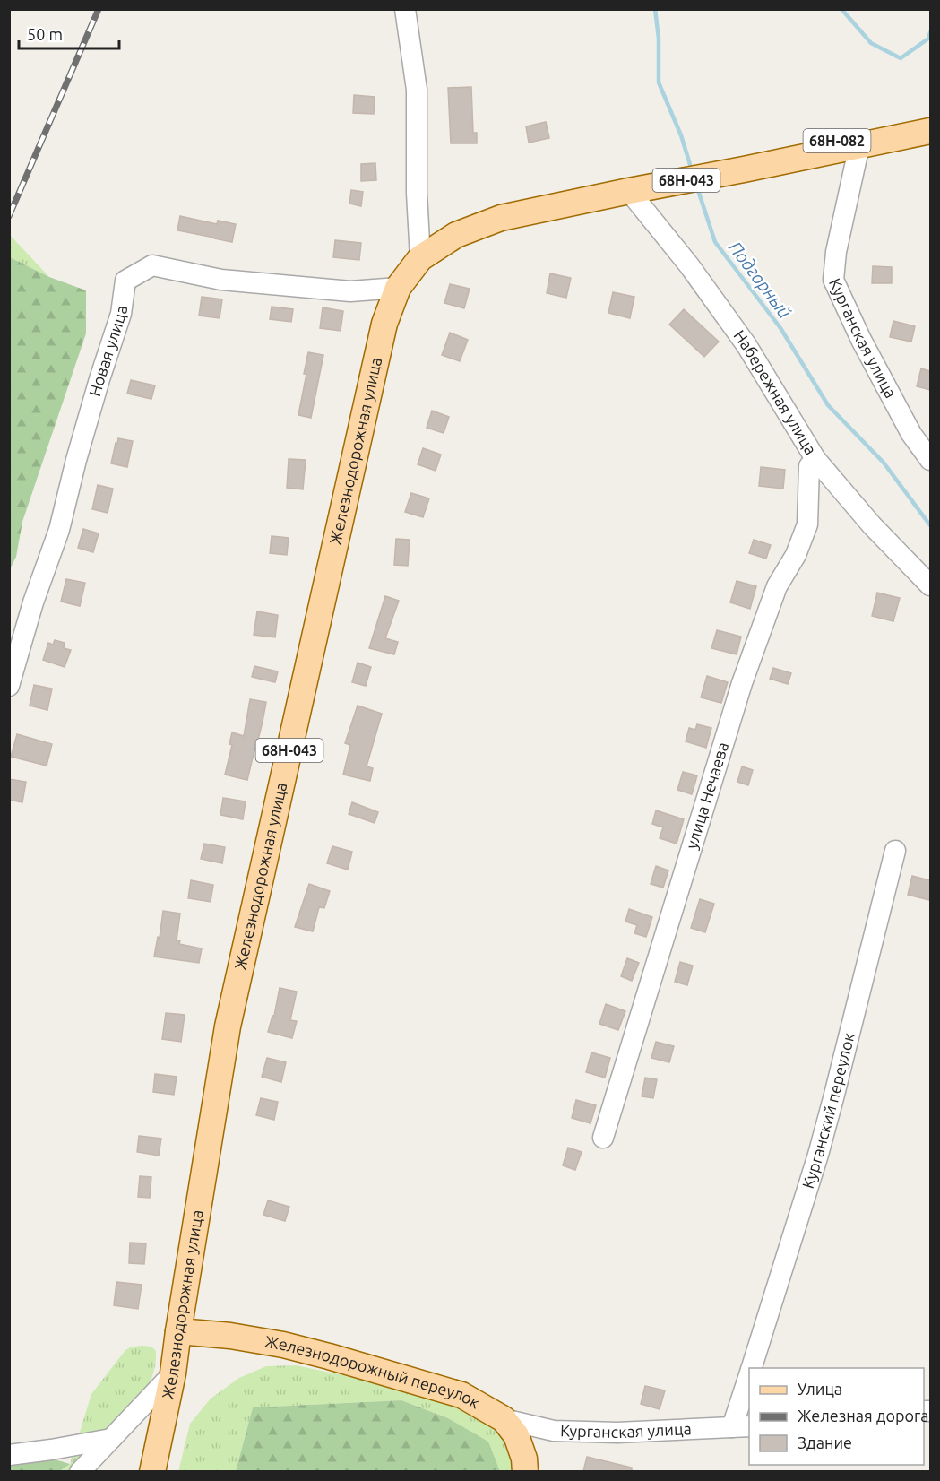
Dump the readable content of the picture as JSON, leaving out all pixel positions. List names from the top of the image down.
{
  "streets": {
    "main road": [
      "68Н-082",
      "68Н-043",
      "Железнодорожная улица",
      "Железнодорожный переулок"
    ],
    "street": [
      "Курганская улица",
      "Новая улица",
      "Набережная улица",
      "улица Нечаева",
      "Курганский переулок"
    ]
  },
  "crossings": [
    ["68Н-082", "68Н-043"],
    ["68Н-082", "Курганская улица"],
    ["68Н-043", "Набережная улица"],
    ["68Н-043", "Железнодорожная улица"],
    ["Курганская улица", "Курганский переулок"],
    ["Курганская улица", "Железнодорожный переулок"],
    ["Новая улица", "Железнодорожная улица"],
    ["Набережная улица", "Железнодорожная улица"],
    ["Набережная улица", "улица Нечаева"],
    ["Железнодорожная улица", "Железнодорожный переулок"]
  ],
  "water": ["Подгорный"],
  "legend": ["Улица", "Железная дорога", "Здание"],
  "scale_bar": "50 m"
}
